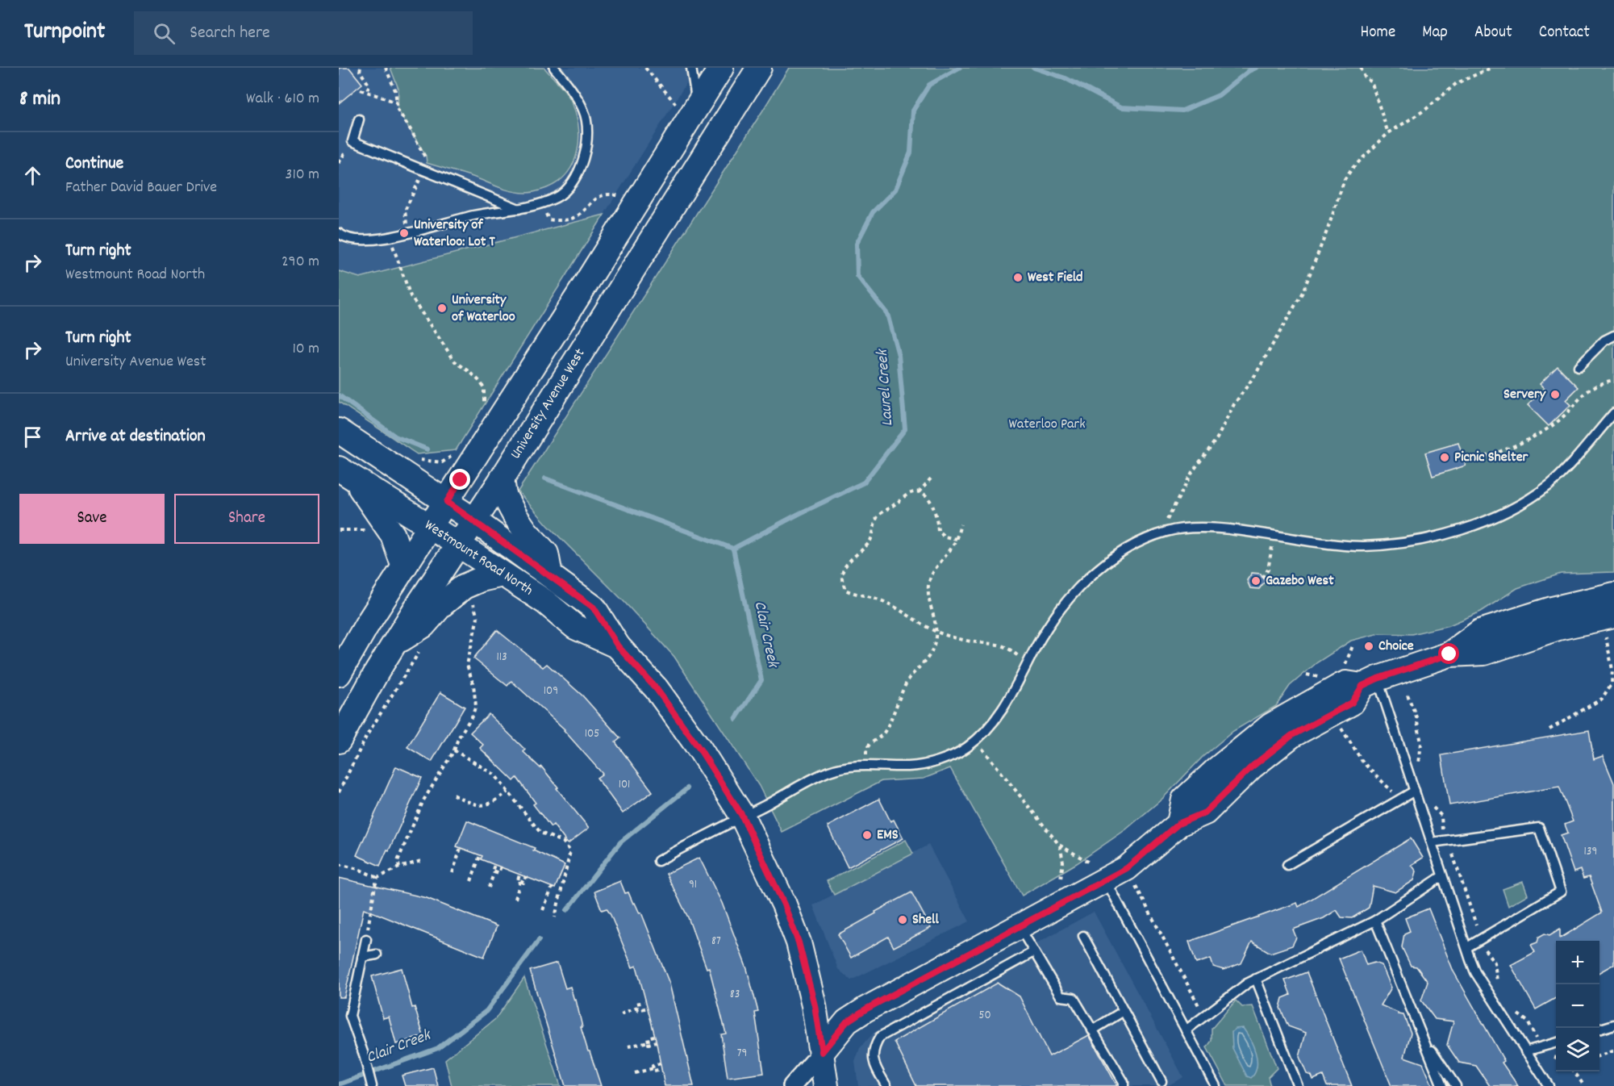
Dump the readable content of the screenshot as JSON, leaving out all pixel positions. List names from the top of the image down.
{
  "streets": {
    "main road": ["University Avenue West", "Westmount Road North"]
  },
  "crossings": [
    ["University Avenue West", "Westmount Road North"]
  ],
  "water": ["Laurel Creek", "Clair Creek"],
  "parks": ["Waterloo Park"],
  "places": [
    "University of Waterloo: Lot T",
    "West Field",
    "University of Waterloo",
    "Servery",
    "Picnic Shelter",
    "Gazebo West",
    "Choice",
    "EMS",
    "Shell"
  ],
  "house_numbers": [
    "113",
    "109",
    "105",
    "101",
    "139",
    "91",
    "87",
    "83",
    "50",
    "79"
  ],
  "page": {
    "header": "Turnpoint",
    "search": "Search here",
    "nav": [
      "Home",
      "Map",
      "About",
      "Contact"
    ],
    "heading": ["8 min", "Walk · 610 m"],
    "list": [
      ["Continue", "Father David Bauer Drive", "310 m"],
      ["Turn right", "Westmount Road North", "290 m"],
      ["Turn right", "University Avenue West", "10 m"],
      "Arrive at destination"
    ],
    "buttons": ["Save", "Share"],
    "map_buttons": ["+", "−"]
  }
}
